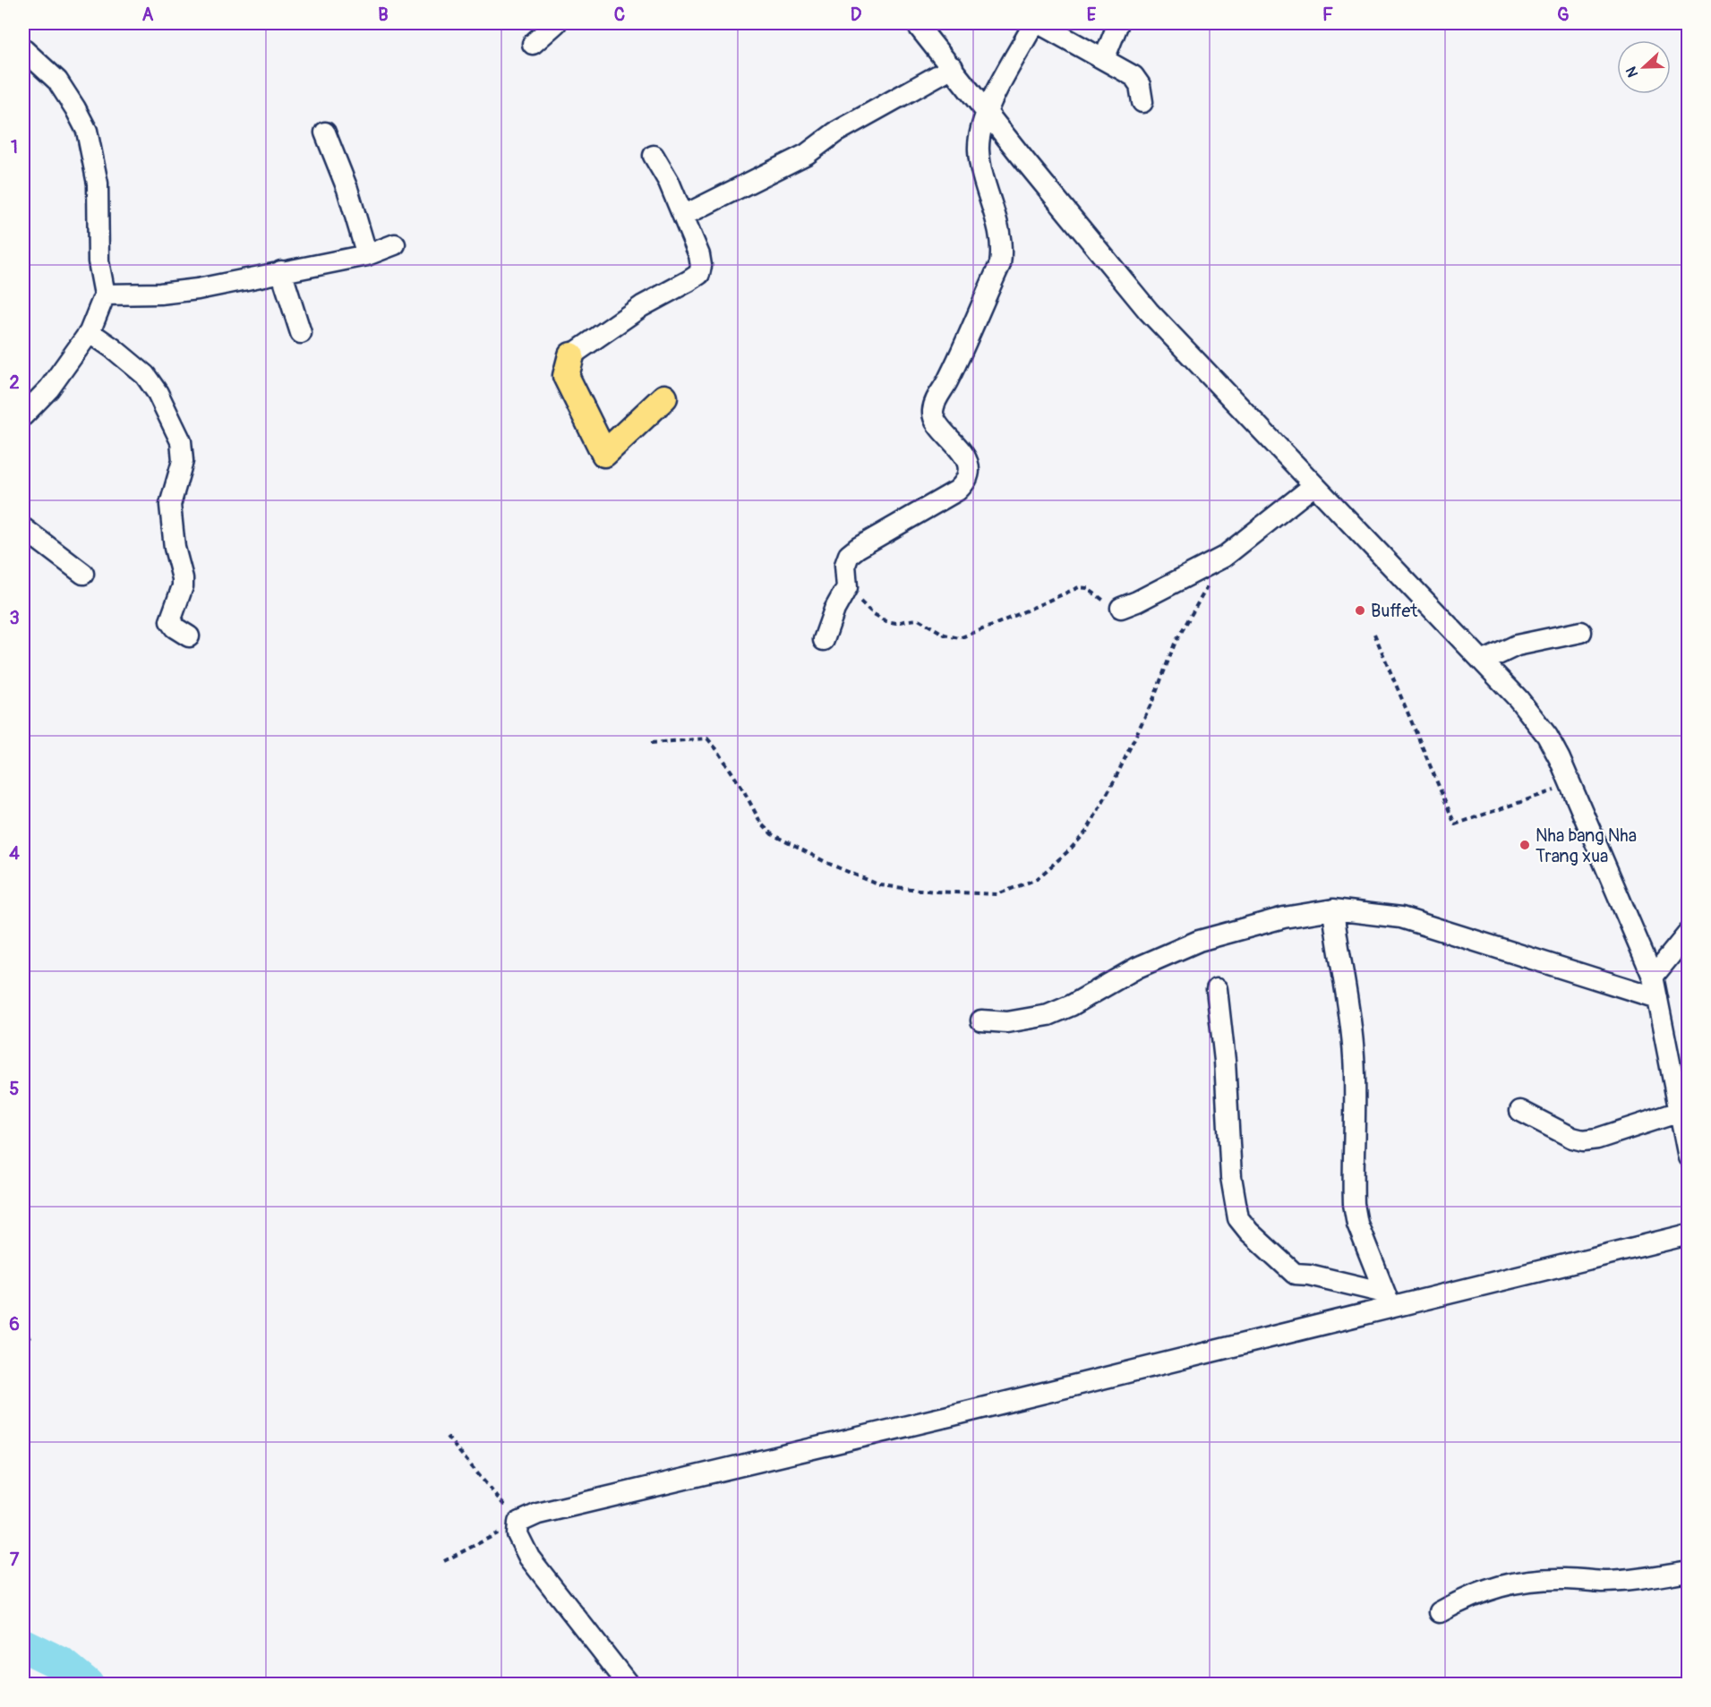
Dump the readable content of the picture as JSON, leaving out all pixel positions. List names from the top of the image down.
{
  "places": ["Buffet", "Nha bang Nha Trang xua"],
  "north": "left",
  "grid": {
    "columns": [
      "A",
      "B",
      "C",
      "D",
      "E",
      "F",
      "G"
    ],
    "rows": [
      "1",
      "2",
      "3",
      "4",
      "5",
      "6",
      "7"
    ]
  }
}
